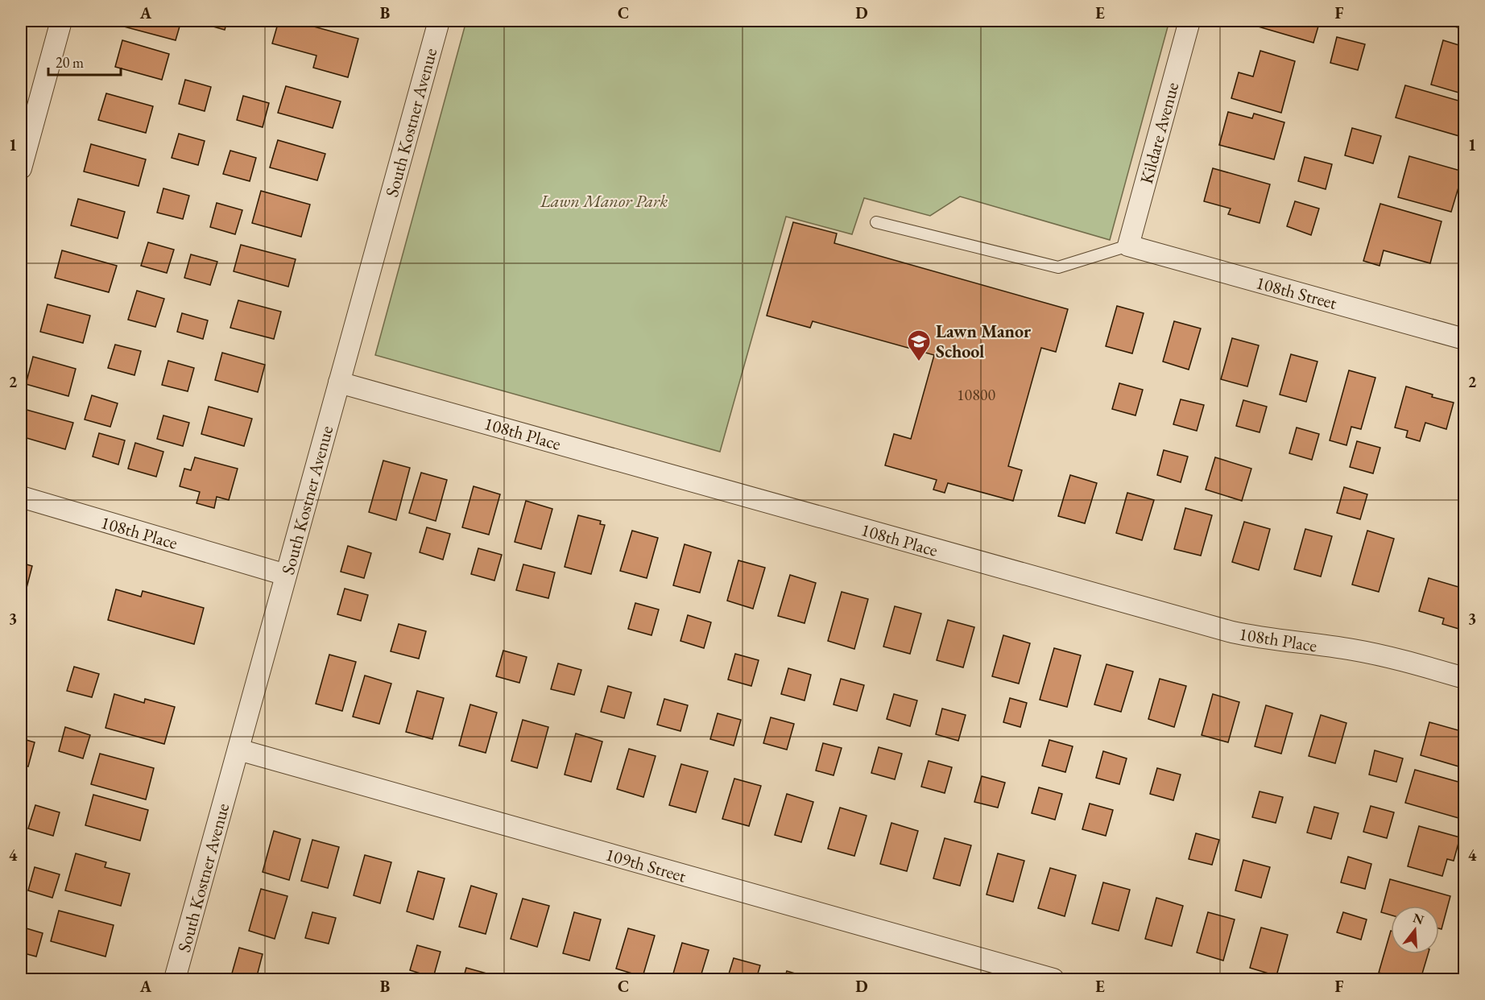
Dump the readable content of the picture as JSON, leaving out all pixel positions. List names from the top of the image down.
{
  "streets": {
    "street": [
      "South Kostner Avenue",
      "Kildare Avenue",
      "108th Street",
      "108th Place",
      "109th Street"
    ]
  },
  "crossings": [
    ["South Kostner Avenue", "108th Place"],
    ["South Kostner Avenue", "109th Street"],
    ["Kildare Avenue", "108th Street"]
  ],
  "parks": ["Lawn Manor Park"],
  "places": {
    "school or university": ["Lawn Manor School"]
  },
  "house_numbers": ["10800"],
  "scale_bar": "20 m",
  "north": "top",
  "grid": {
    "columns": [
      "A",
      "B",
      "C",
      "D",
      "E",
      "F"
    ],
    "rows": [
      "1",
      "2",
      "3",
      "4"
    ]
  }
}
